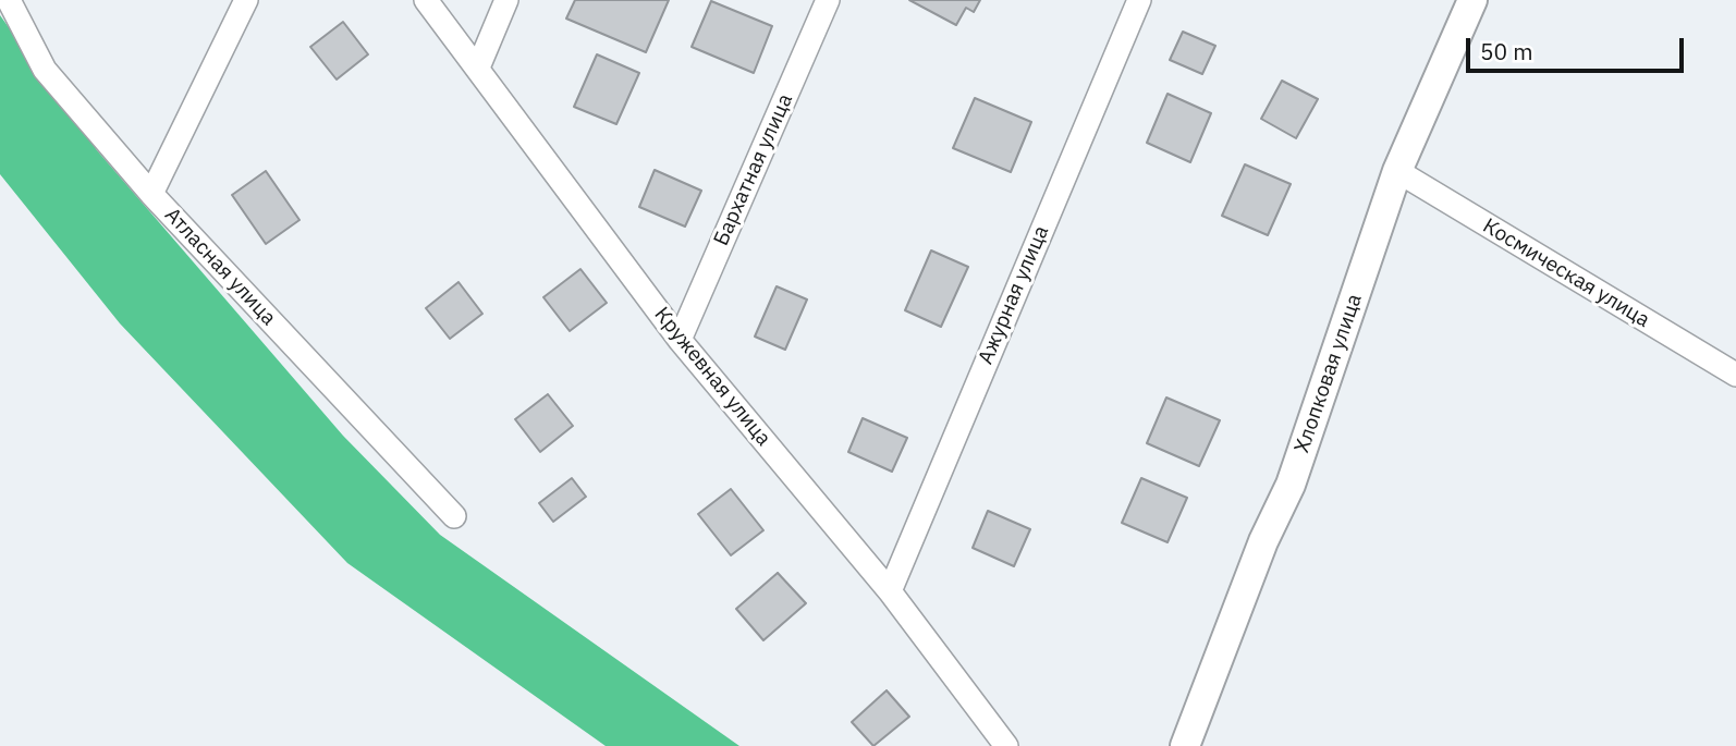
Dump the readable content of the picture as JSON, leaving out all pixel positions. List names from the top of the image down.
{
  "streets": {
    "street": [
      "Бархатная улица",
      "Атласная улица",
      "Космическая улица",
      "Ажурная улица",
      "Хлопковая улица",
      "Кружевная улица"
    ]
  },
  "crossings": [
    ["Бархатная улица", "Кружевная улица"],
    ["Космическая улица", "Хлопковая улица"],
    ["Ажурная улица", "Кружевная улица"]
  ],
  "scale_bar": "50 m"
}
